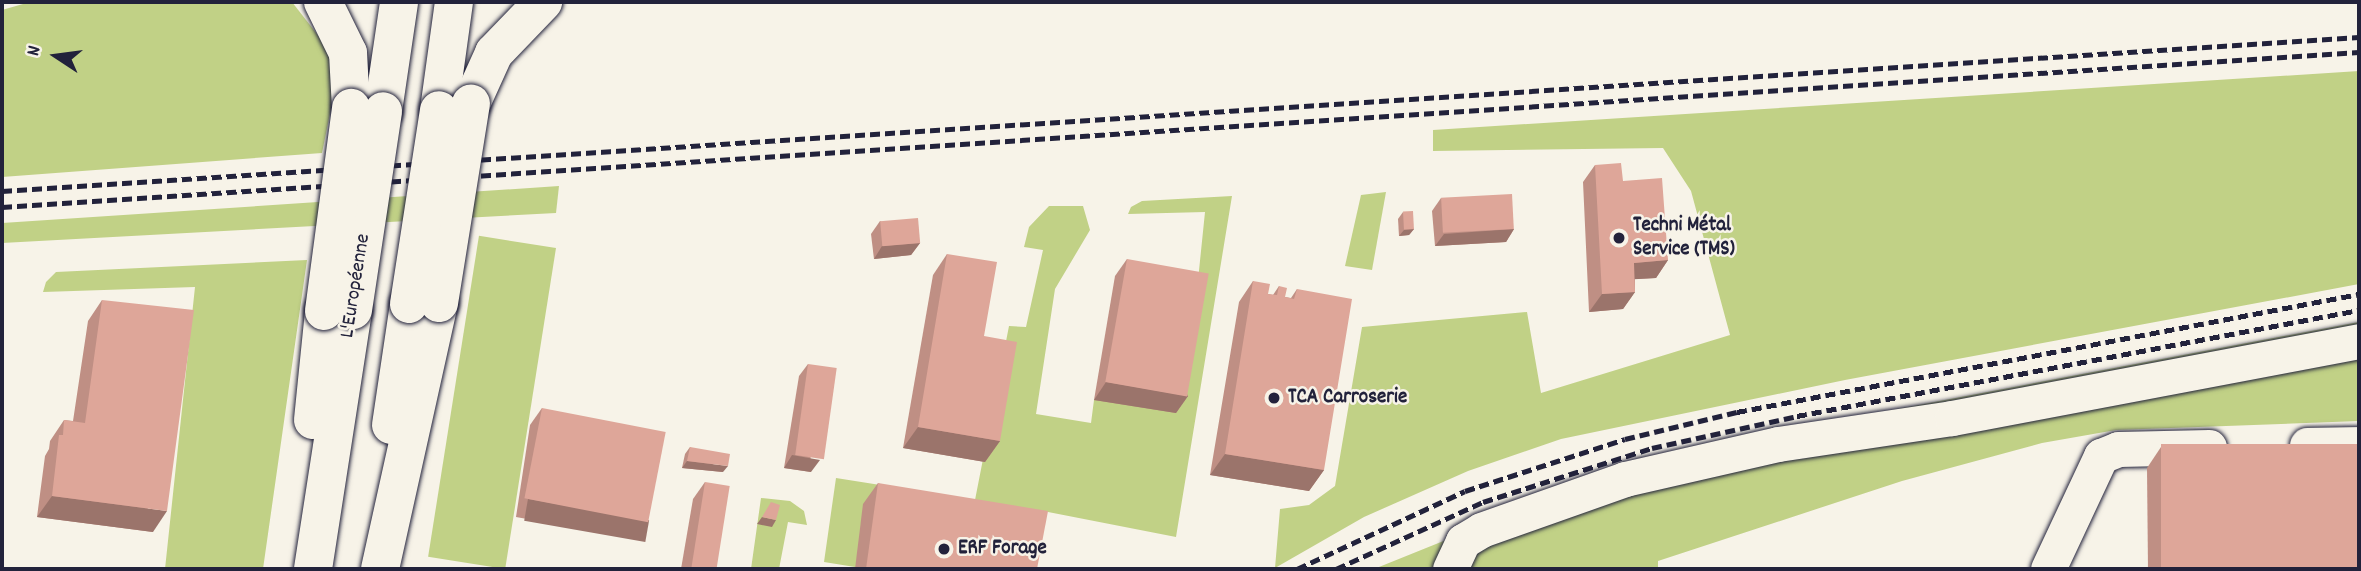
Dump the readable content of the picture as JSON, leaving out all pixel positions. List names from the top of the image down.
{
  "streets": {
    "highway": ["L'Européenne"]
  },
  "places": ["Techni Métal Service (TMS)", "TCA Carroserie", "ERF Forage"],
  "north": "left"
}
